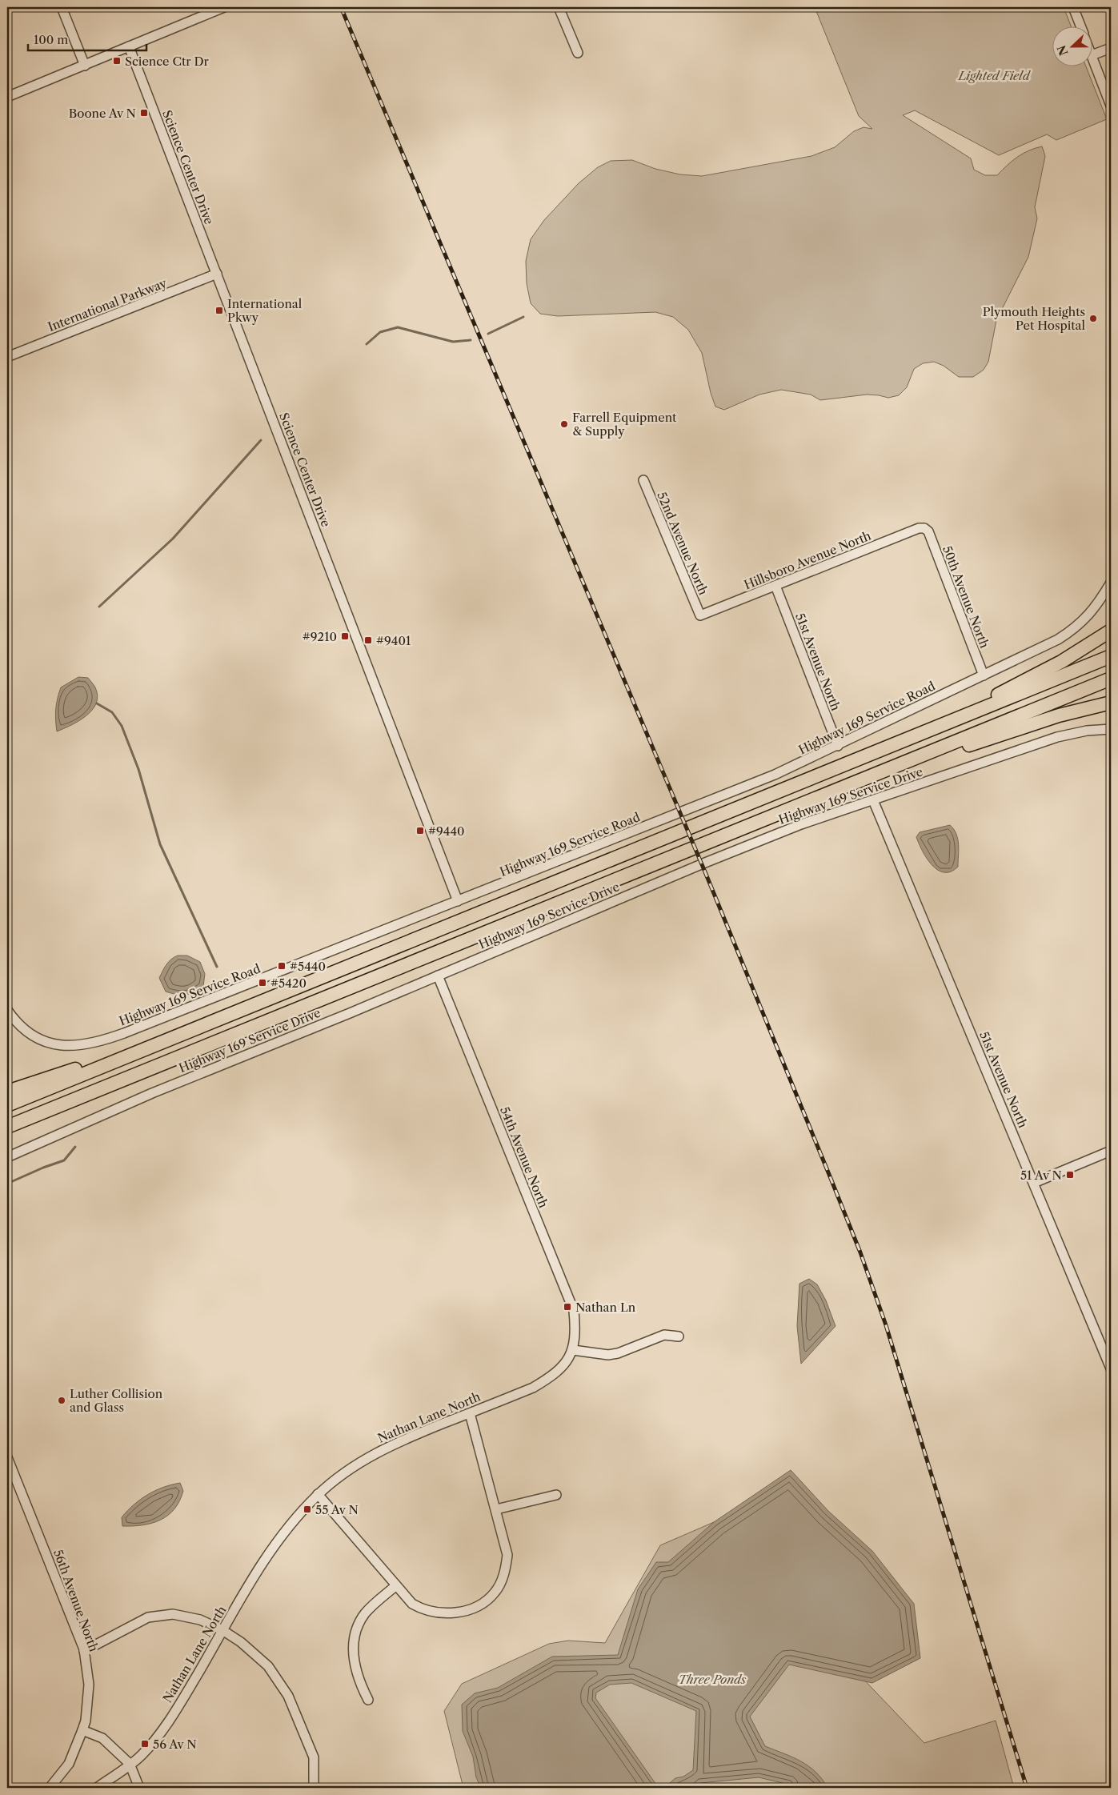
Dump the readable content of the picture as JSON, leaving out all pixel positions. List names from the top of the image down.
{
  "streets": {
    "street": [
      "Science Center Drive",
      "International Parkway",
      "52nd Avenue North",
      "Hillsboro Avenue North",
      "50th Avenue North",
      "51st Avenue North",
      "Highway 169 Service Road",
      "Highway 169 Service Drive",
      "54th Avenue North",
      "Nathan Lane North",
      "56th Avenue North"
    ]
  },
  "crossings": [
    ["Science Center Drive", "International Parkway"],
    ["Science Center Drive", "Highway 169 Service Road"],
    ["52nd Avenue North", "Hillsboro Avenue North"],
    ["Hillsboro Avenue North", "50th Avenue North"],
    ["Hillsboro Avenue North", "51st Avenue North"],
    ["50th Avenue North", "Highway 169 Service Road"],
    ["51st Avenue North", "Highway 169 Service Road"],
    ["51st Avenue North", "Highway 169 Service Drive"],
    ["Highway 169 Service Drive", "54th Avenue North"],
    ["54th Avenue North", "Nathan Lane North"]
  ],
  "parks": ["Lighted Field", "Three Ponds"],
  "places": {
    "transit": [
      "Science Ctr Dr",
      "Boone Av N",
      "International Pkwy",
      "#9210",
      "#9401",
      "#9440",
      "#5440",
      "#5420",
      "51 Av N",
      "Nathan Ln",
      "55 Av N",
      "56 Av N"
    ],
    "other": ["Plymouth Heights Pet Hospital", "Farrell Equipment & Supply", "Luther Collision and Glass"]
  },
  "scale_bar": "100 m",
  "north": "left"
}
